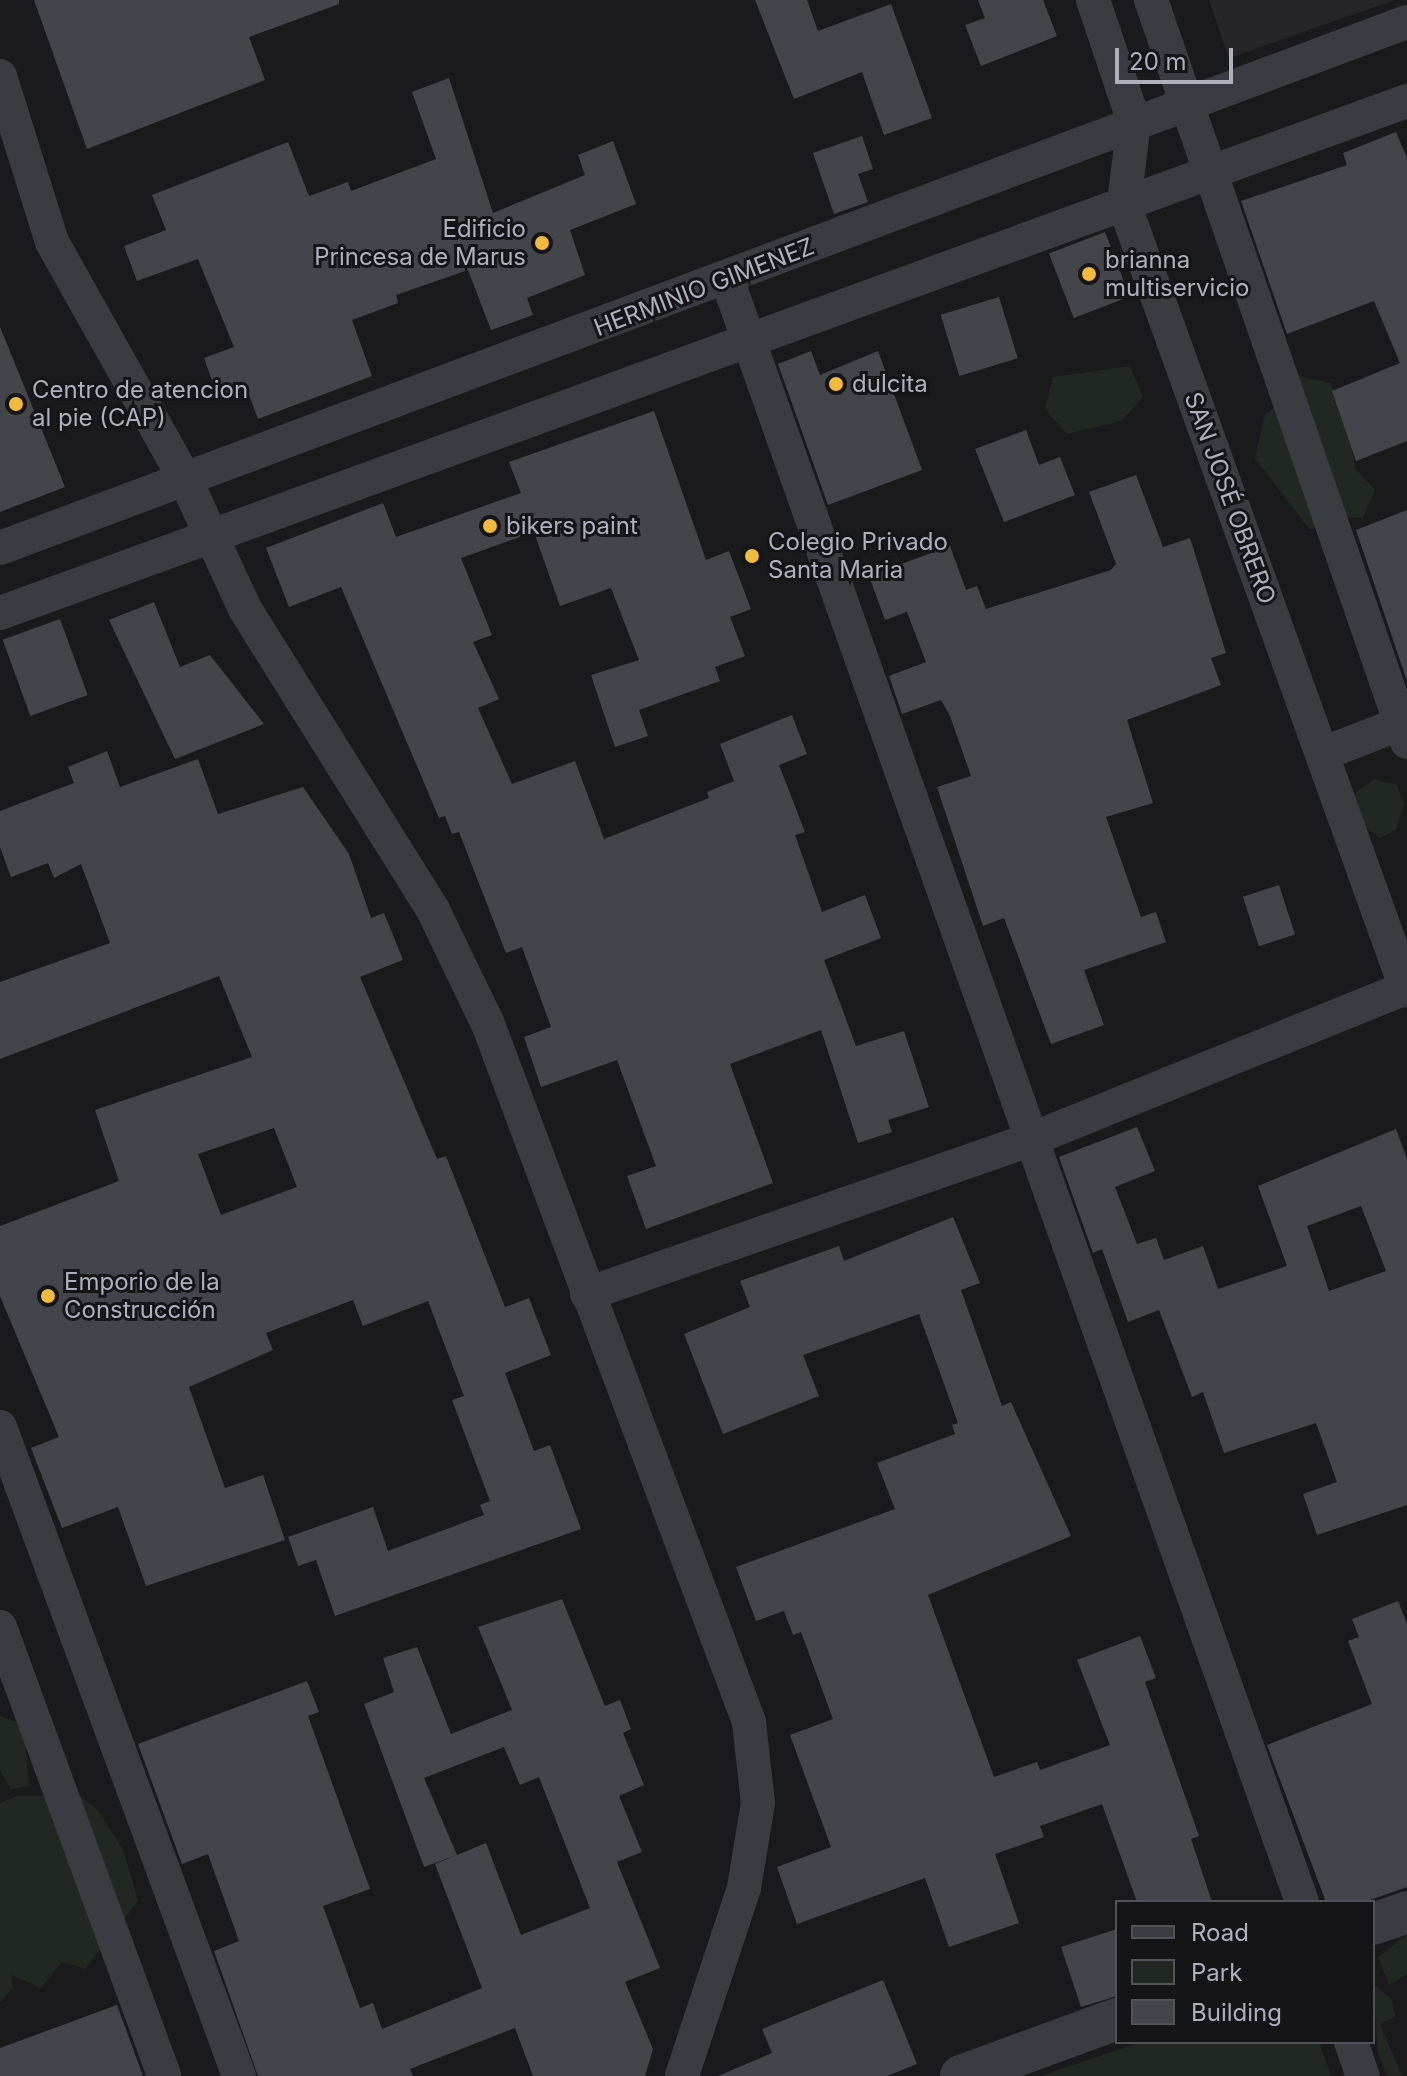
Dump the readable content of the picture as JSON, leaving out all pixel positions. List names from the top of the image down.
{
  "streets": {
    "street": ["HERMINIO GIMENEZ", "SAN JOSÉ OBRERO"]
  },
  "crossings": [
    ["HERMINIO GIMENEZ", "SAN JOSÉ OBRERO"]
  ],
  "places": [
    "Edificio Princesa de Marus",
    "brianna multiservicio",
    "dulcita",
    "Centro de atencion al pie (CAP)",
    "bikers paint",
    "Colegio Privado Santa Maria",
    "Emporio de la Construcción"
  ],
  "legend": ["Road", "Park", "Building"],
  "scale_bar": "20 m"
}
